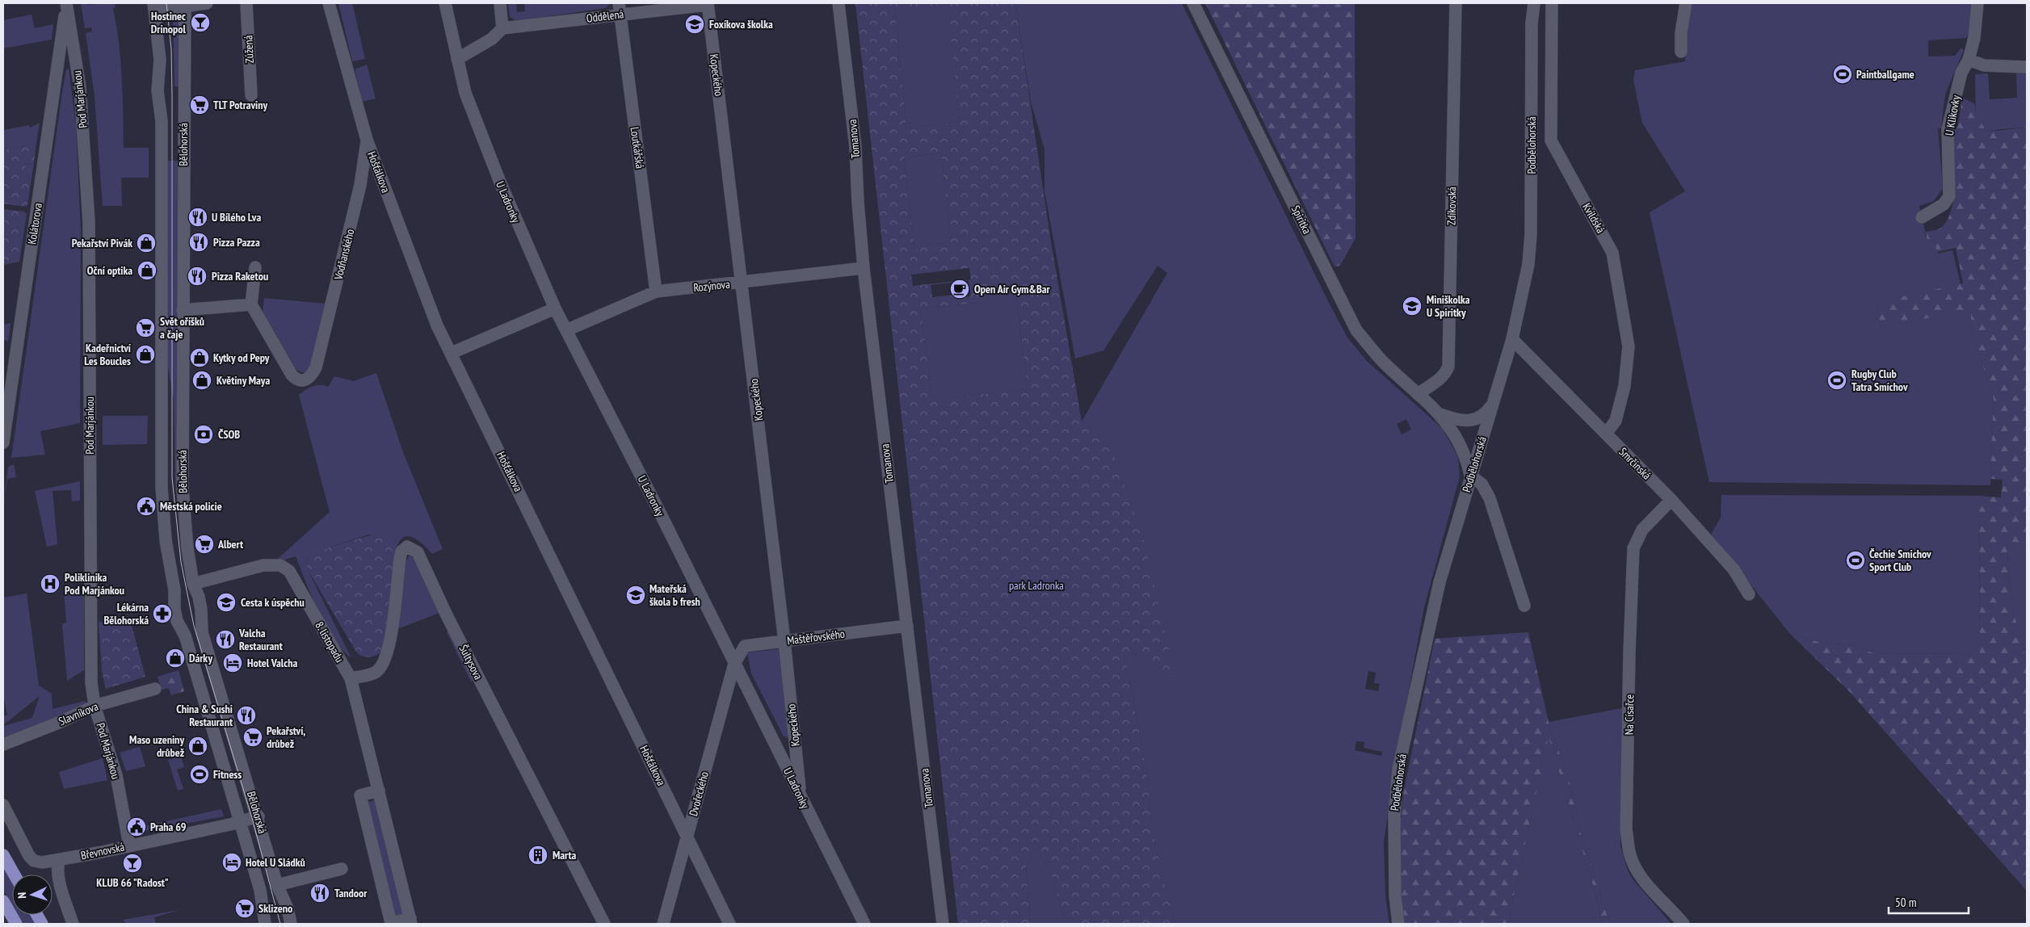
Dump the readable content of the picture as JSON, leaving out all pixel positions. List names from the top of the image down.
{
  "streets": {
    "street": [
      "Oddělená",
      "Zúžená",
      "Kopeckého",
      "Pod Marjánkou",
      "U Klikovky",
      "Tomanova",
      "Bělohorská",
      "Podbělohorská",
      "Loutkářská",
      "Hošťálkova",
      "U Ladronky",
      "Zdíkovská",
      "Kvildská",
      "Spiritka",
      "Kolátorova",
      "Vodňanského",
      "Rozýnova",
      "Smrčinská",
      "Maštěřovského",
      "8. listopadu",
      "Šultysova",
      "Slavníkova",
      "Na Císařce",
      "Dvořeckého",
      "Břevnovská"
    ]
  },
  "crossings": [
    ["Oddělená", "Kopeckého"],
    ["Oddělená", "Loutkářská"],
    ["Kopeckého", "U Ladronky"],
    ["Kopeckého", "Rozýnova"],
    ["Kopeckého", "Maštěřovského"],
    ["Pod Marjánkou", "Kolátorova"],
    ["Pod Marjánkou", "Slavníkova"],
    ["Pod Marjánkou", "Břevnovská"],
    ["Tomanova", "Rozýnova"],
    ["Tomanova", "Maštěřovského"],
    ["Bělohorská", "8. listopadu"],
    ["Bělohorská", "Břevnovská"],
    ["Podbělohorská", "Spiritka"],
    ["Podbělohorská", "Smrčinská"],
    ["Loutkářská", "Rozýnova"],
    ["Hošťálkova", "Vodňanského"],
    ["Hošťálkova", "Dvořeckého"],
    ["U Ladronky", "Rozýnova"],
    ["U Ladronky", "Maštěřovského"],
    ["U Ladronky", "Dvořeckého"],
    ["Zdíkovská", "Spiritka"],
    ["Kvildská", "Smrčinská"],
    ["Smrčinská", "Na Císařce"],
    ["Maštěřovského", "Dvořeckého"],
    ["8. listopadu", "Šultysova"]
  ],
  "parks": ["park Ladronka"],
  "places": {
    "bar": ["Hostinec Drinopol", "KLUB 66 \"Radost\""],
    "school or university": [
      "Foxíkova školka",
      "Miniškolka U Spiritky",
      "Mateřská škola b fresh",
      "Cesta k úspěchu"
    ],
    "sports": [
      "Paintballgame",
      "Rugby Club Tatra Smíchov",
      "Čechie Smichov Sport Club",
      "Fitness"
    ],
    "supermarket": [
      "TLT Potraviny",
      "Svět oříšků a čaje",
      "Albert",
      "Pekařství, drůbež",
      "Sklizeno"
    ],
    "restaurant": [
      "U Bílého Lva",
      "Pizza Pazza",
      "Pizza Raketou",
      "Valcha Restaurant",
      "China & Sushi Restaurant",
      "Tandoor"
    ],
    "shop": [
      "Pekařství Pivák",
      "Oční optika",
      "Kadeřnictví Les Boucles",
      "Kytky od Pepy",
      "Květiny Maya",
      "Dárky",
      "Maso uzeniny drůbež"
    ],
    "cafe": ["Open Air Gym&Bar"],
    "bank": ["ČSOB"],
    "public building": ["Městská policie", "Praha 69"],
    "hospital": ["Poliklinika Pod Marjánkou"],
    "pharmacy": ["Lékárna Bělohorská"],
    "hotel": ["Hotel Valcha", "Hotel U Sládků"],
    "building": ["Marta"]
  },
  "scale_bar": "50 m",
  "north": "left"
}
